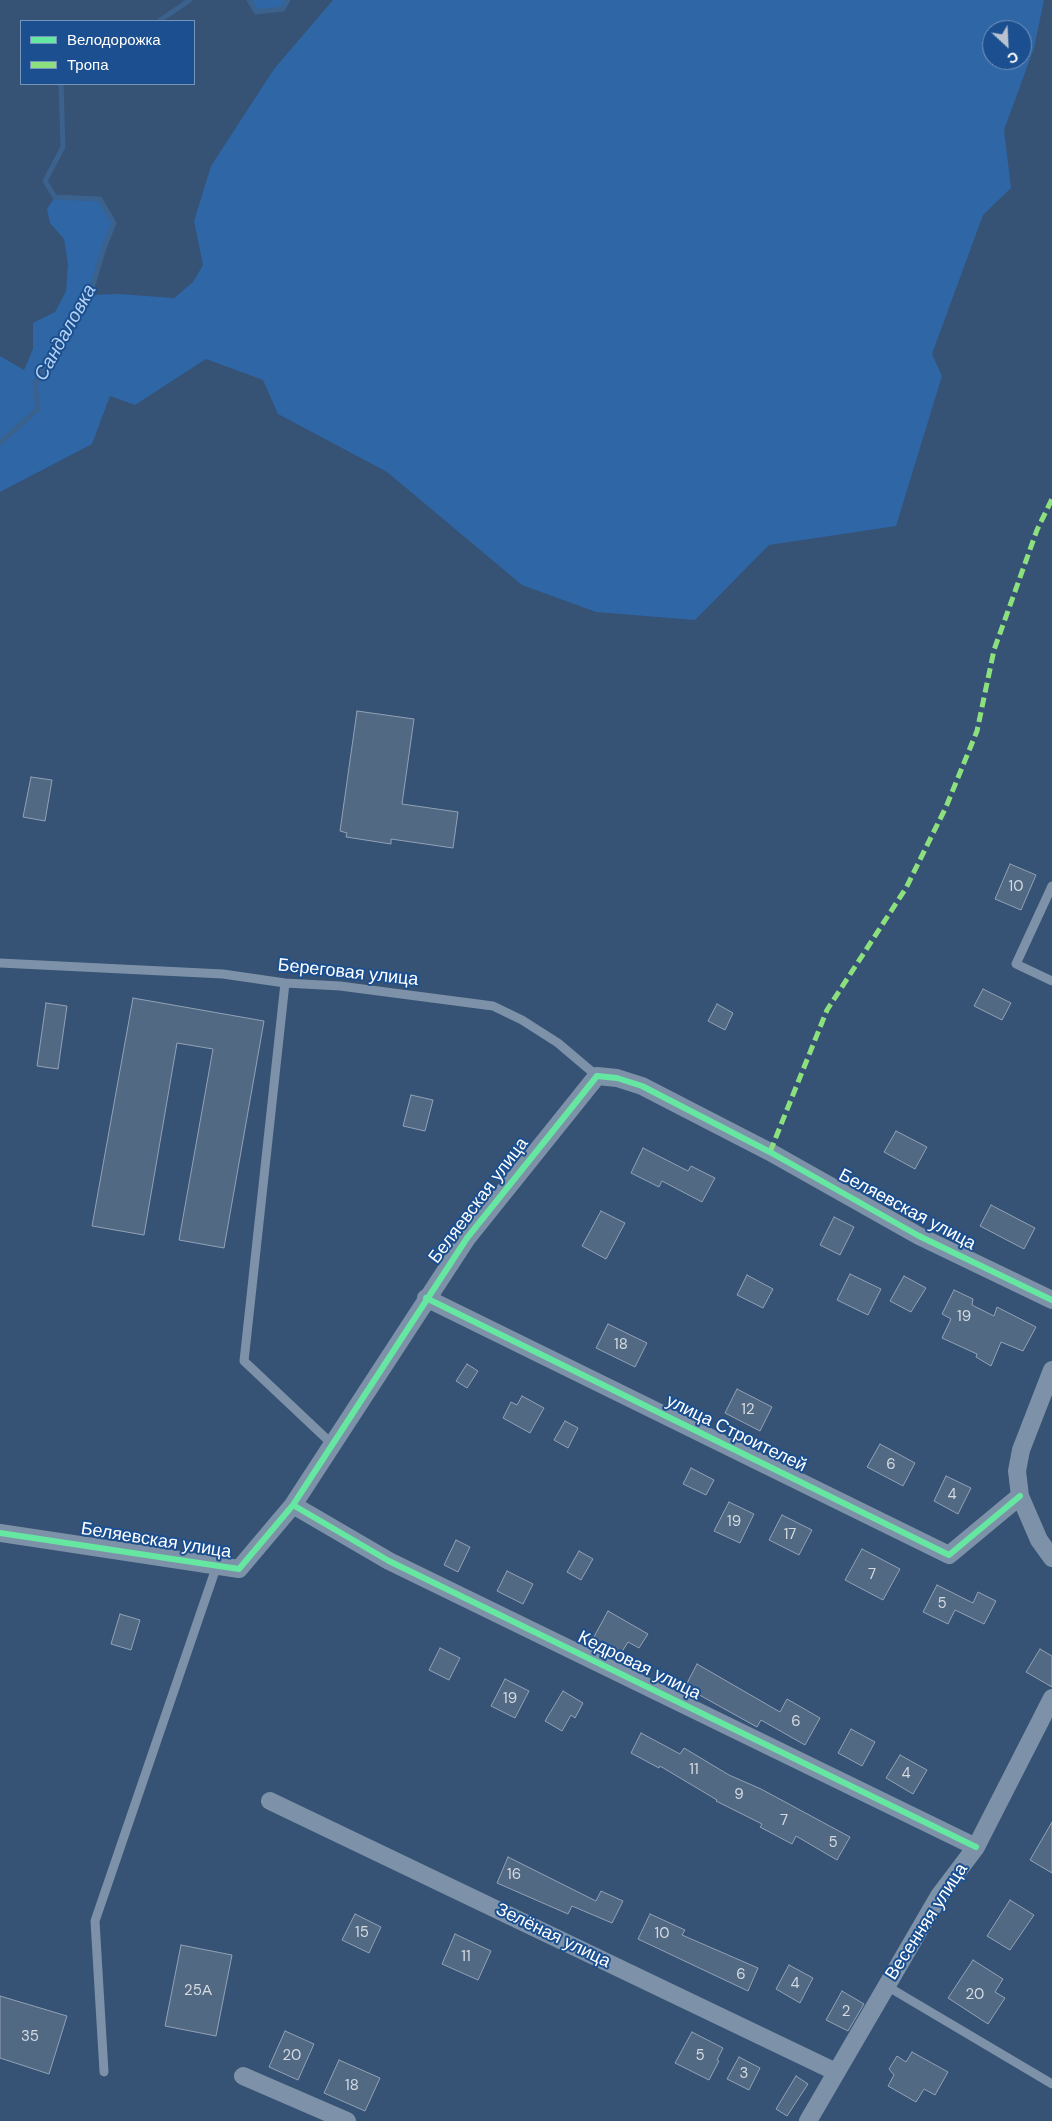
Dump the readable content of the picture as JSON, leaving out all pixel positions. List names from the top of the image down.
{
  "streets": {
    "street": [
      "Беляевская улица",
      "улица Строителей",
      "Кедровая улица",
      "Весенняя улица",
      "Зелёная улица"
    ],
    "lane": ["Береговая улица"]
  },
  "crossings": [
    ["Береговая улица", "Беляевская улица"],
    ["Беляевская улица", "улица Строителей"],
    ["Беляевская улица", "Кедровая улица"],
    ["Кедровая улица", "Весенняя улица"],
    ["Весенняя улица", "Зелёная улица"]
  ],
  "water": ["Сандаловка"],
  "house_numbers": [
    "10",
    "19",
    "18",
    "12",
    "6",
    "4",
    "19",
    "17",
    "7",
    "5",
    "19",
    "6",
    "11",
    "4",
    "9",
    "7",
    "5",
    "16",
    "15",
    "10",
    "11",
    "6",
    "4",
    "25А",
    "20",
    "2",
    "35",
    "20",
    "5",
    "3",
    "18"
  ],
  "legend": ["Велодорожка", "Тропа"],
  "north": "bottom right"
}
